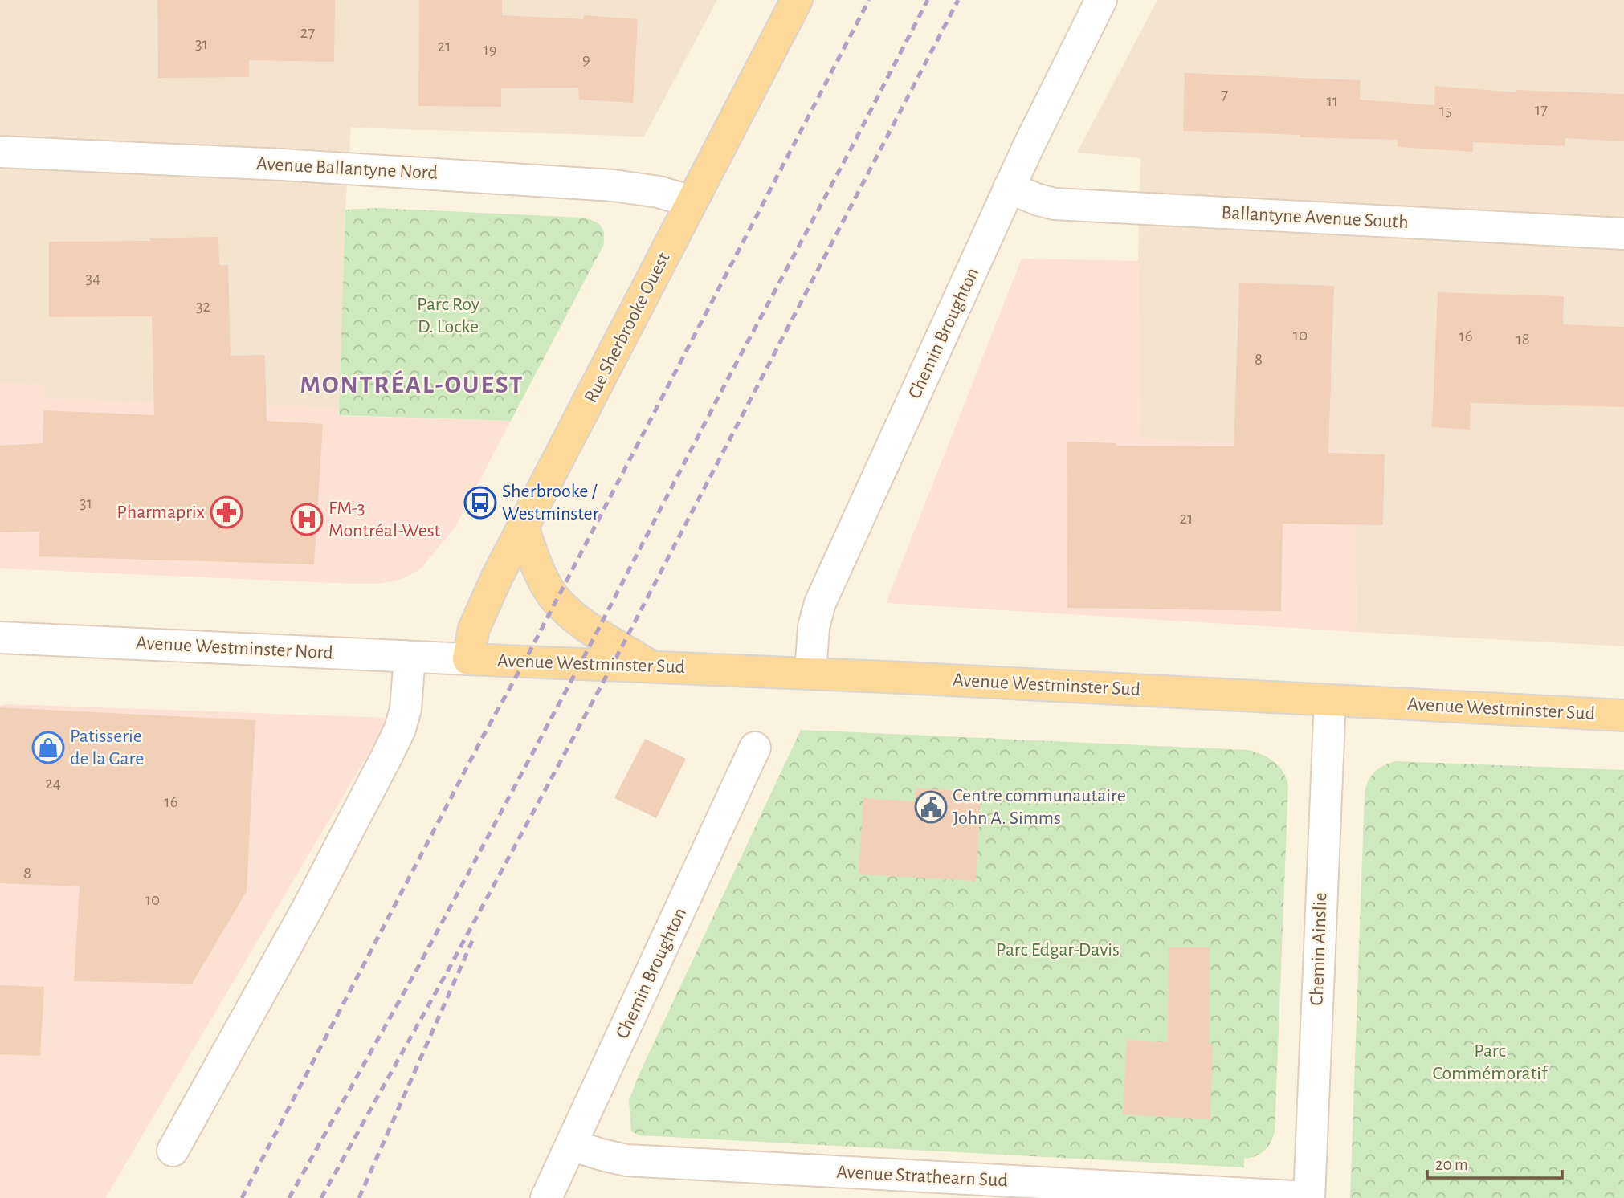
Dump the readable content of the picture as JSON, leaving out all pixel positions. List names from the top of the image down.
{
  "streets": {
    "main road": ["Rue Sherbrooke Ouest", "Avenue Westminster Sud"],
    "street": [
      "Avenue Ballantyne Nord",
      "Ballantyne Avenue South",
      "Chemin Broughton",
      "Avenue Westminster Nord",
      "Chemin Ainslie",
      "Avenue Strathearn Sud"
    ]
  },
  "crossings": [
    ["Avenue Ballantyne Nord", "Rue Sherbrooke Ouest"],
    ["Ballantyne Avenue South", "Chemin Broughton"],
    ["Rue Sherbrooke Ouest", "Avenue Westminster Nord"],
    ["Rue Sherbrooke Ouest", "Avenue Westminster Sud"],
    ["Chemin Broughton", "Avenue Westminster Sud"],
    ["Chemin Broughton", "Avenue Strathearn Sud"],
    ["Avenue Westminster Nord", "Avenue Westminster Sud"],
    ["Avenue Westminster Sud", "Chemin Ainslie"],
    ["Chemin Ainslie", "Avenue Strathearn Sud"]
  ],
  "districts": ["MONTRÉAL-OUEST"],
  "parks": ["Parc Roy D. Locke", "Parc Edgar-Davis", "Parc Commémoratif"],
  "places": {
    "bus stop": ["Sherbrooke / Westminster"],
    "pharmacy": ["Pharmaprix"],
    "hospital": ["FM-3 Montréal-West"],
    "shop": ["Patisserie de la Gare"],
    "public building": ["Centre communautaire John A. Simms"]
  },
  "house_numbers": [
    "27",
    "31",
    "21",
    "19",
    "9",
    "7",
    "11",
    "17",
    "15",
    "34",
    "32",
    "10",
    "16",
    "18",
    "8",
    "31",
    "21",
    "24",
    "16",
    "8",
    "10"
  ],
  "scale_bar": "20 m"
}
